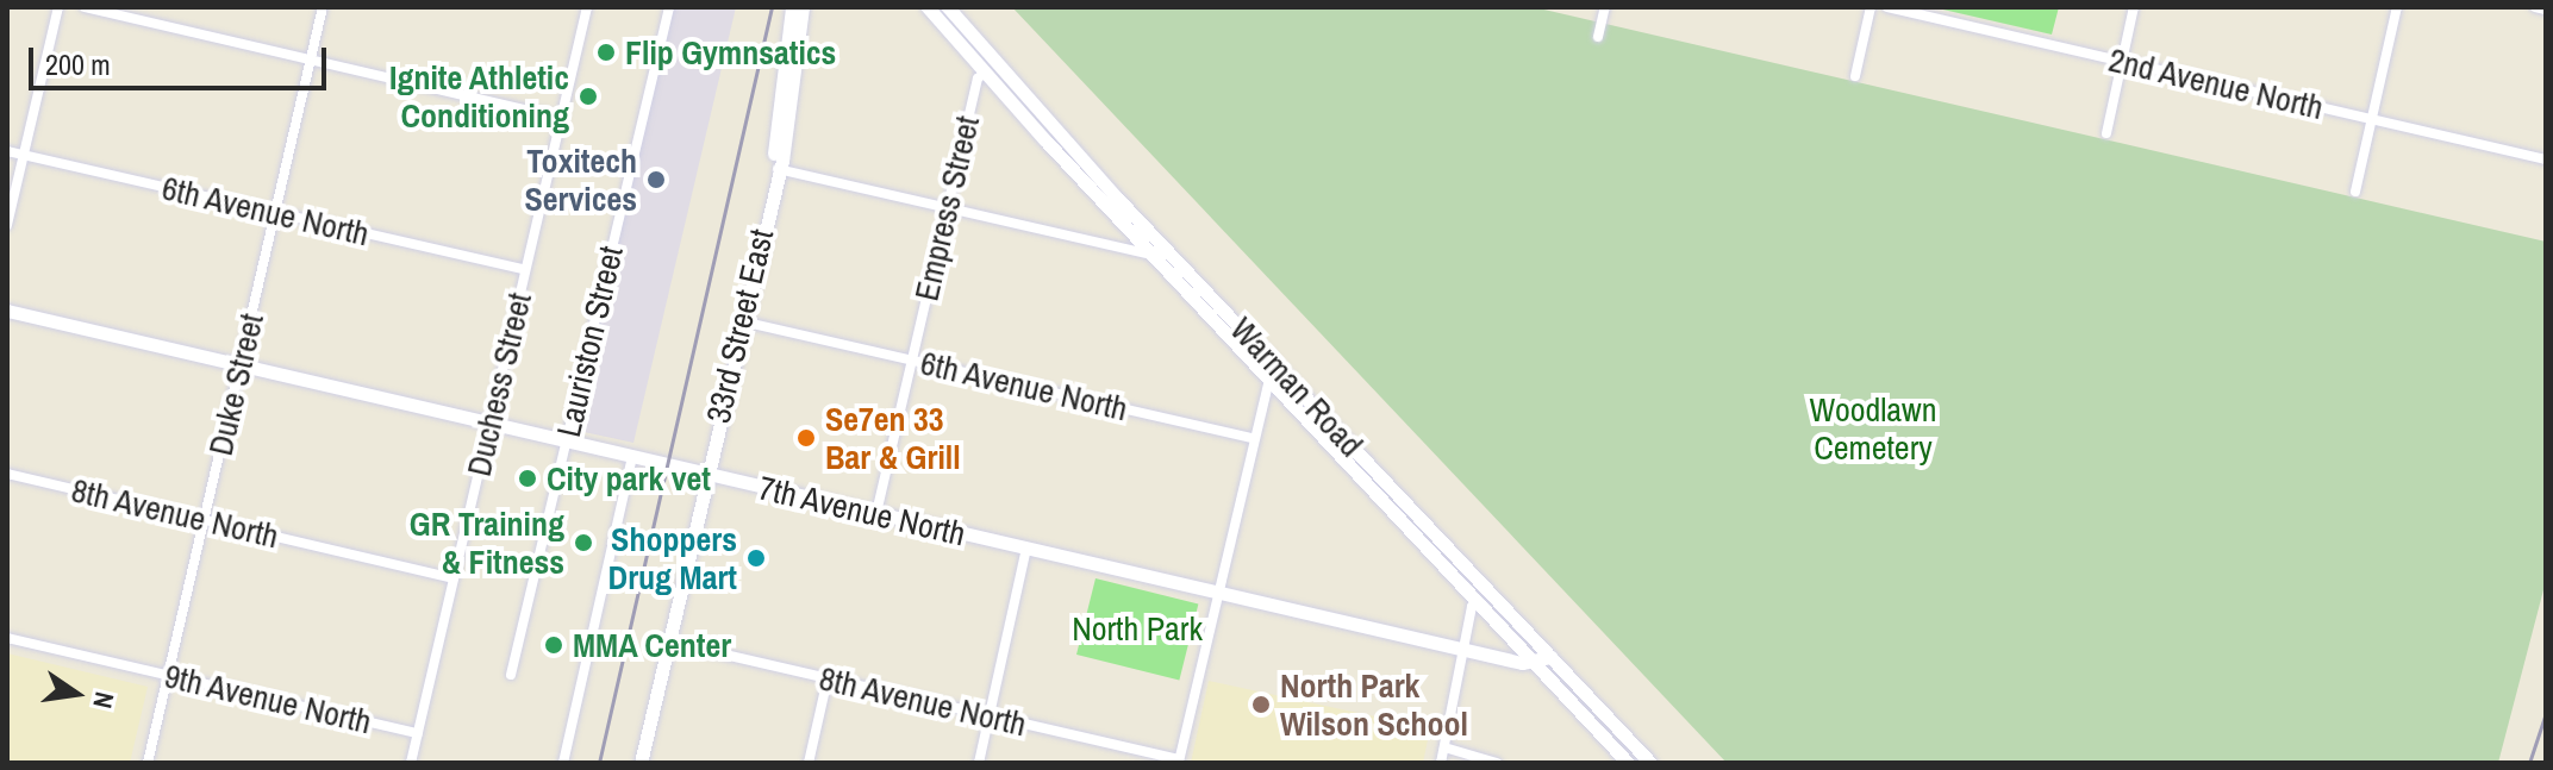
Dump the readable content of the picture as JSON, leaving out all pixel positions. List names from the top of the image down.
{
  "streets": {
    "street": [
      "2nd Avenue North",
      "Empress Street",
      "6th Avenue North",
      "33rd Street East",
      "Lauriston Street",
      "Duke Street",
      "Duchess Street",
      "Warman Road",
      "7th Avenue North",
      "8th Avenue North",
      "9th Avenue North"
    ]
  },
  "crossings": [
    ["Empress Street", "6th Avenue North"],
    ["Empress Street", "Warman Road"],
    ["Empress Street", "7th Avenue North"],
    ["6th Avenue North", "33rd Street East"],
    ["6th Avenue North", "Duke Street"],
    ["6th Avenue North", "Duchess Street"],
    ["33rd Street East", "7th Avenue North"],
    ["33rd Street East", "8th Avenue North"],
    ["Lauriston Street", "7th Avenue North"],
    ["Duke Street", "7th Avenue North"],
    ["Duke Street", "8th Avenue North"],
    ["Duke Street", "9th Avenue North"],
    ["Duchess Street", "7th Avenue North"],
    ["Duchess Street", "8th Avenue North"],
    ["Duchess Street", "9th Avenue North"],
    ["Warman Road", "7th Avenue North"]
  ],
  "parks": ["Woodlawn Cemetery", "North Park"],
  "places": [
    "Flip Gymnsatics",
    "Ignite Athletic Conditioning",
    "Toxitech Services",
    "Se7en 33 Bar & Grill",
    "City park vet",
    "GR Training & Fitness",
    "Shoppers Drug Mart",
    "MMA Center",
    "North Park Wilson School"
  ],
  "scale_bar": "200 m",
  "north": "right"
}
